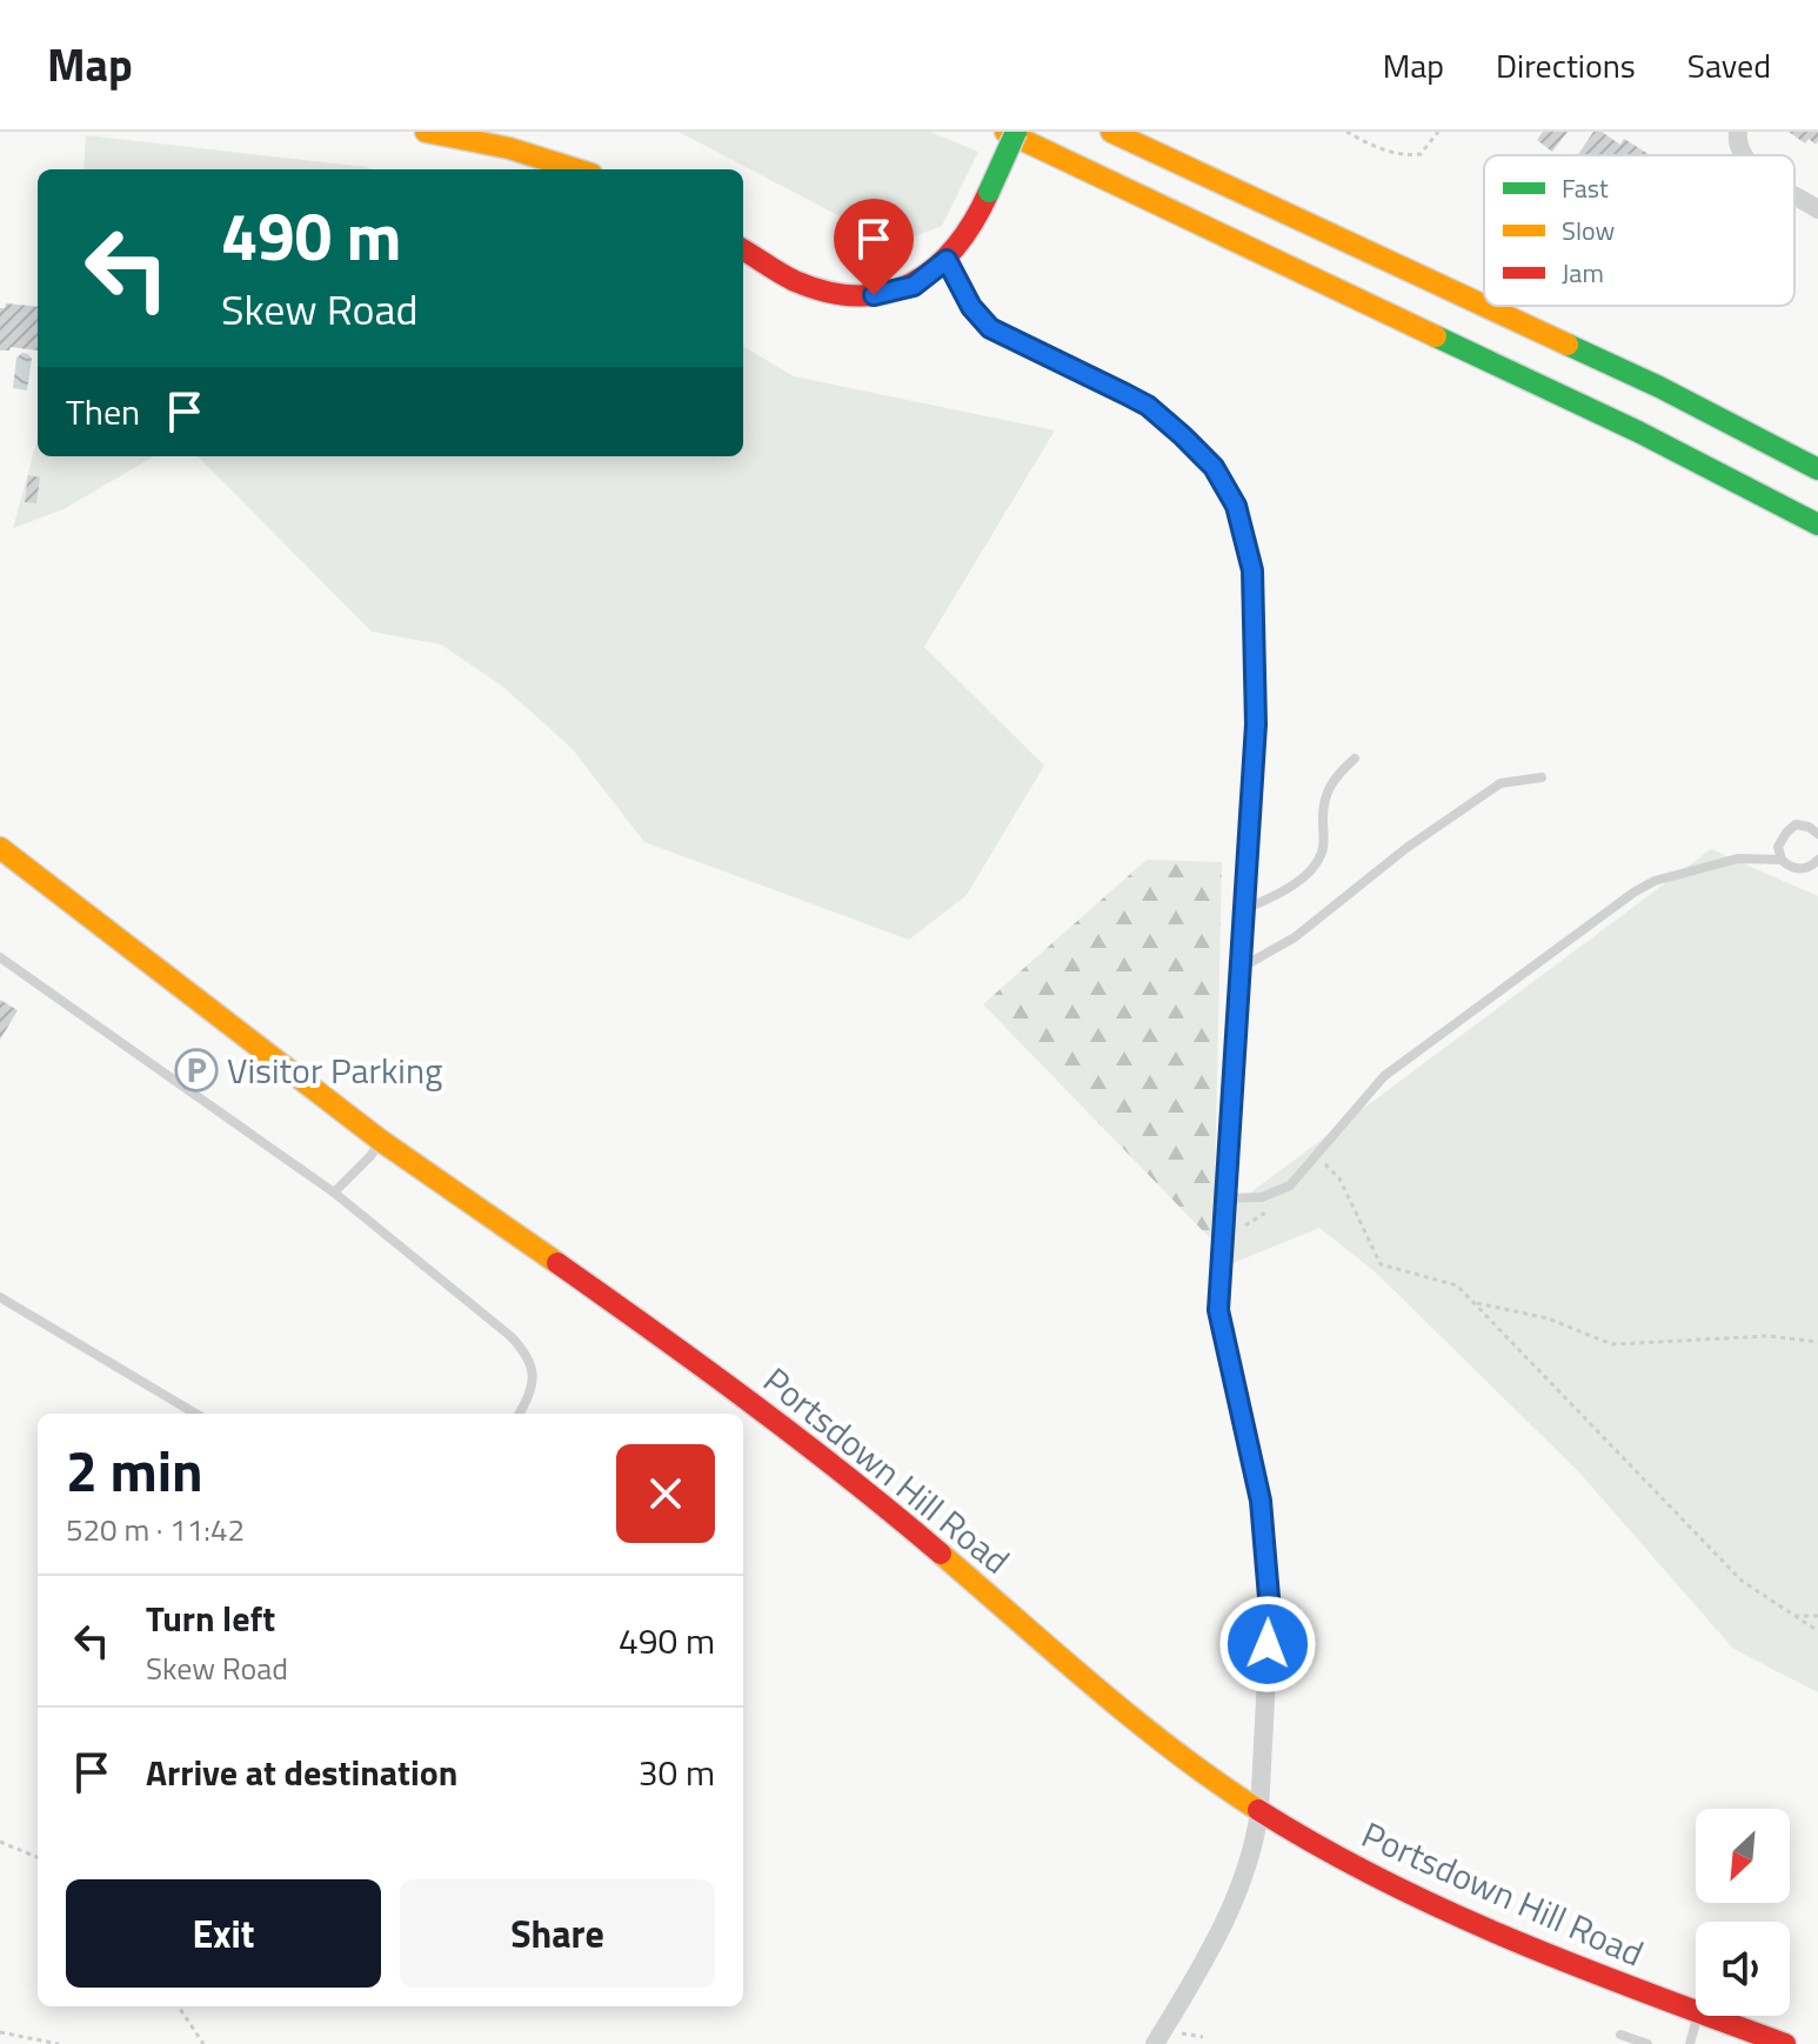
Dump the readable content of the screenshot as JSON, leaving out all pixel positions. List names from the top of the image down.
{
  "streets": {
    "main road": ["Portsdown Hill Road"]
  },
  "places": {
    "parking": ["Visitor Parking"]
  },
  "legend": ["Fast", "Slow", "Jam"],
  "north": "bottom left",
  "page": {
    "header": "Map",
    "nav": ["Map", "Directions", "Saved"],
    "turn": ["490 m", "Skew Road"],
    "then": "Then",
    "heading": ["2 min", "520 m · 11:42"],
    "list": [
      {
        "name": "Turn left",
        "note": "Skew Road",
        "value": "490 m"
      },
      {
        "name": "Arrive at destination",
        "value": "30 m"
      }
    ],
    "buttons": ["Exit", "Share"]
  }
}
